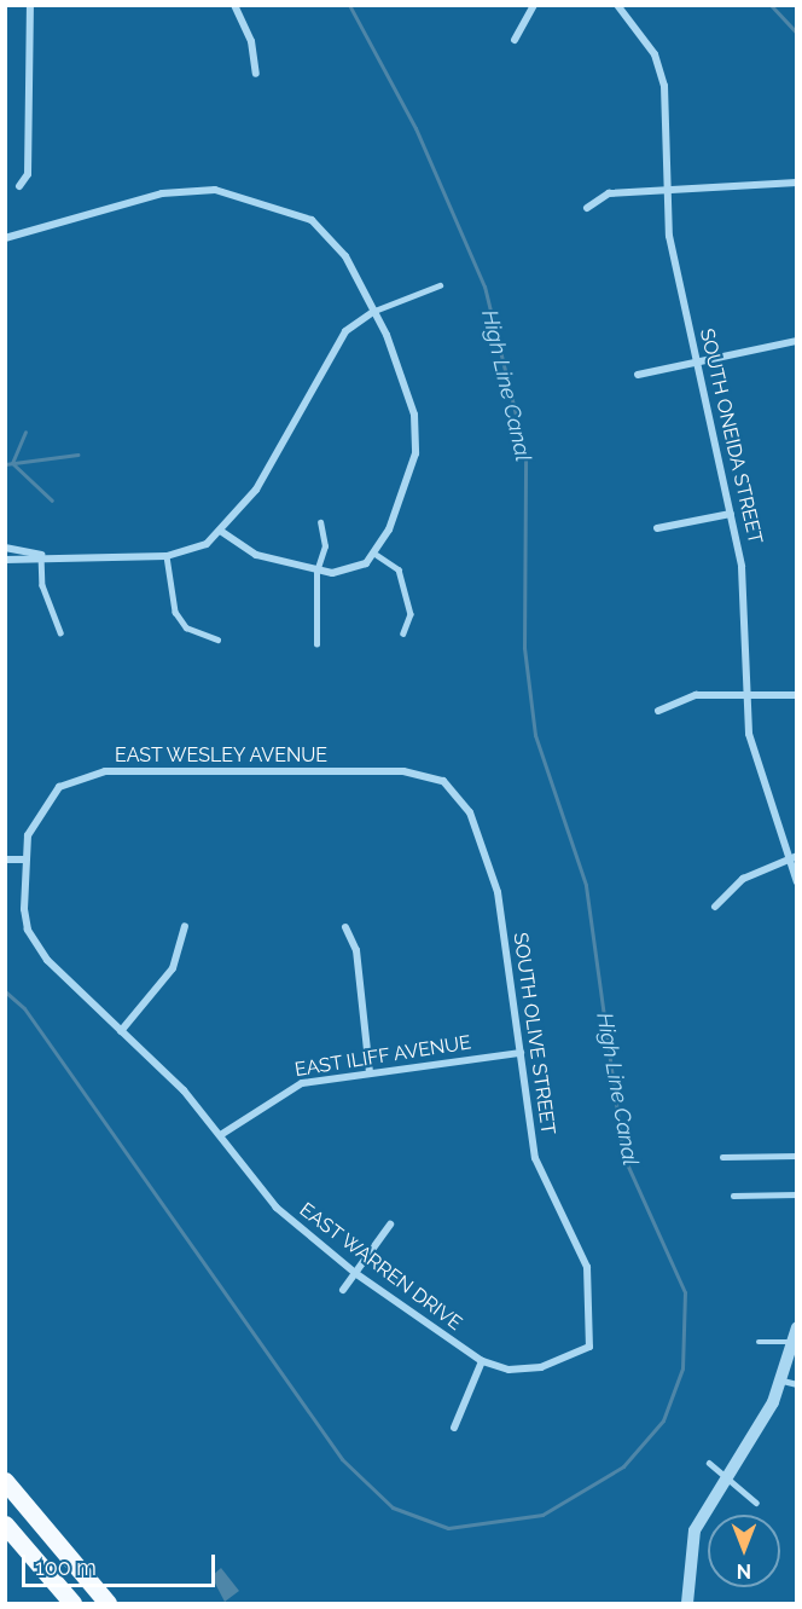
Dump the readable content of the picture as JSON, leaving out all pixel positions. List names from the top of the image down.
{
  "streets": {
    "street": [
      "SOUTH ONEIDA STREET",
      "EAST WESLEY AVENUE",
      "SOUTH OLIVE STREET",
      "EAST ILIFF AVENUE",
      "EAST WARREN DRIVE"
    ]
  },
  "crossings": [
    ["EAST WESLEY AVENUE", "SOUTH OLIVE STREET"],
    ["EAST WESLEY AVENUE", "EAST WARREN DRIVE"],
    ["SOUTH OLIVE STREET", "EAST ILIFF AVENUE"],
    ["SOUTH OLIVE STREET", "EAST WARREN DRIVE"],
    ["EAST ILIFF AVENUE", "EAST WARREN DRIVE"]
  ],
  "water": ["High Line Canal"],
  "scale_bar": "100 m",
  "north": "bottom"
}
